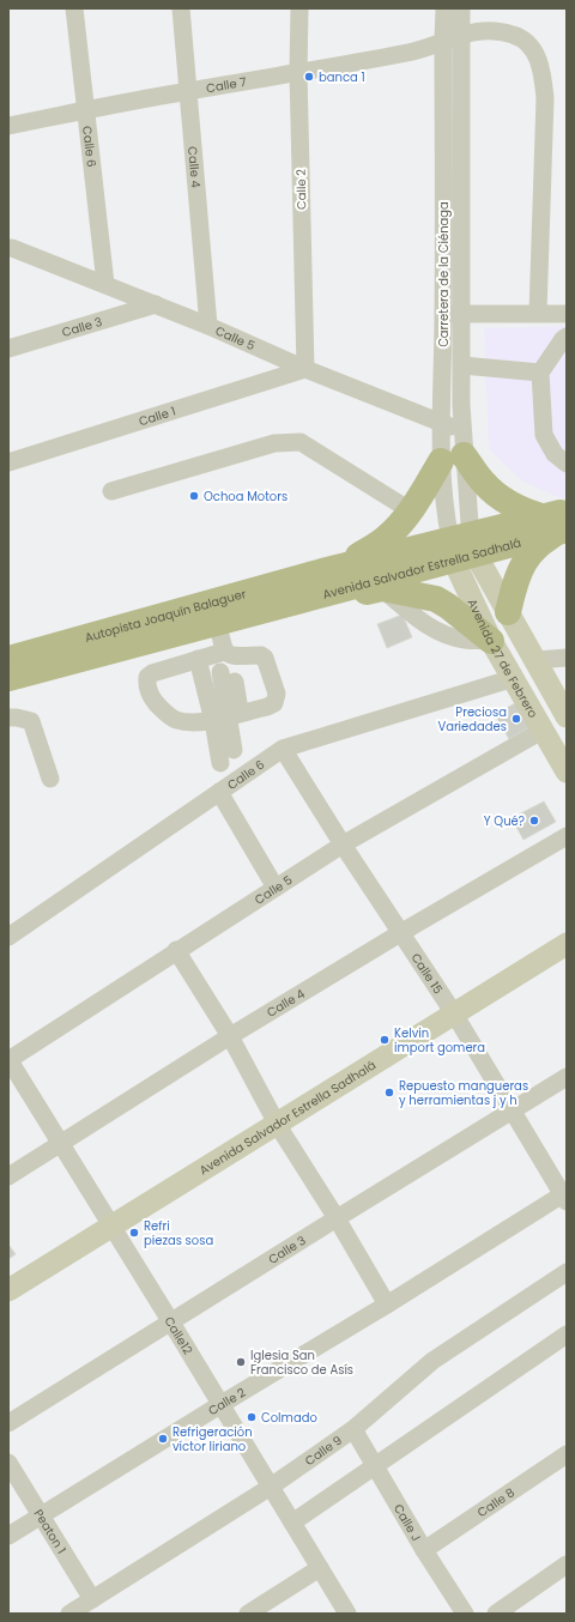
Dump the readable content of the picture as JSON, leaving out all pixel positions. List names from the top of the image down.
{
  "streets": {
    "highway": ["Avenida Salvador Estrella Sadhalá", "Autopista Joaquín Balaguer"],
    "main road": ["Avenida 27 de Febrero"],
    "street": [
      "Calle 7",
      "Calle 6",
      "Calle 4",
      "Calle 2",
      "Carretera de la Ciénaga",
      "Calle 3",
      "Calle 5",
      "Calle 1",
      "Calle 15",
      "Calle12",
      "Calle 9",
      "Calle 8",
      "Calle J",
      "Peaton 1"
    ]
  },
  "crossings": [
    ["Calle 7", "Calle 6"],
    ["Calle 7", "Calle 4"],
    ["Calle 7", "Calle 2"],
    ["Calle 7", "Carretera de la Ciénaga"],
    ["Calle 6", "Calle 5"],
    ["Calle 6", "Avenida 27 de Febrero"],
    ["Calle 6", "Calle 15"],
    ["Calle 4", "Calle 5"],
    ["Calle 4", "Calle 15"],
    ["Calle 4", "Calle12"],
    ["Calle 2", "Calle 5"],
    ["Calle 2", "Calle 1"],
    ["Calle 2", "Calle 15"],
    ["Calle 2", "Calle12"],
    ["Calle 2", "Peaton 1"],
    ["Carretera de la Ciénaga", "Calle 5"],
    ["Carretera de la Ciénaga", "Avenida Salvador Estrella Sadhalá"],
    ["Carretera de la Ciénaga", "Avenida 27 de Febrero"],
    ["Calle 3", "Calle 5"],
    ["Calle 3", "Calle 15"],
    ["Calle 3", "Calle12"],
    ["Calle 5", "Calle 1"],
    ["Calle 5", "Avenida 27 de Febrero"],
    ["Calle 5", "Calle 15"],
    ["Calle 5", "Calle12"],
    ["Avenida Salvador Estrella Sadhalá", "Autopista Joaquín Balaguer"],
    ["Avenida Salvador Estrella Sadhalá", "Avenida 27 de Febrero"],
    ["Avenida Salvador Estrella Sadhalá", "Calle 15"],
    ["Avenida Salvador Estrella Sadhalá", "Calle12"],
    ["Calle12", "Calle 9"],
    ["Calle 9", "Calle J"],
    ["Calle 9", "Peaton 1"],
    ["Calle 8", "Calle J"]
  ],
  "places": [
    "banca 1",
    "Ochoa Motors",
    "Preciosa Variedades",
    "Y Qué?",
    "Kelvin import gomera",
    "Repuesto mangueras y herramientas j y h",
    "Refri piezas sosa",
    "Iglesia San Francisco de Asís",
    "Colmado",
    "Refrigeración víctor liriano"
  ]
}
